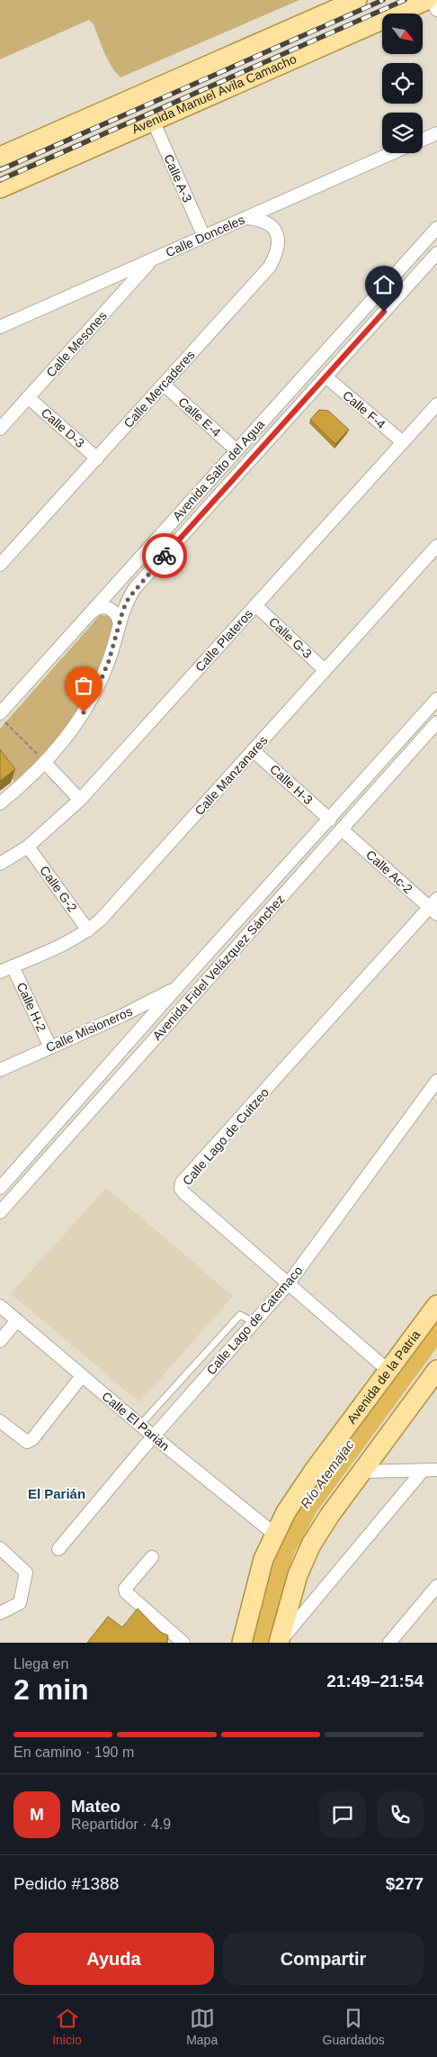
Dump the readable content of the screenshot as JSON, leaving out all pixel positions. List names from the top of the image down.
{
  "streets": {
    "main road": ["Avenida Manuel Ávila Camacho", "Avenida de la Patria"],
    "street": [
      "Calle A-3",
      "Calle Donceles",
      "Calle Mesones",
      "Calle Mercaderes",
      "Calle F-4",
      "Calle E-4",
      "Calle D-3",
      "Avenida Salto del Agua",
      "Calle G-3",
      "Calle Plateros",
      "Calle Manzanares",
      "Calle H-3",
      "Calle Ac-2",
      "Calle G-2",
      "Avenida Fidel Velázquez Sánchez",
      "Calle H-2",
      "Calle Misioneros",
      "Calle Lago de Cuitzeo",
      "Calle Lago de Catemaco",
      "Calle El Parián"
    ]
  },
  "crossings": [
    ["Avenida Manuel Ávila Camacho", "Calle A-3"],
    ["Calle A-3", "Calle Donceles"],
    ["Calle Donceles", "Calle Mesones"],
    ["Calle Donceles", "Calle Mercaderes"],
    ["Calle Mesones", "Calle D-3"],
    ["Calle Mercaderes", "Calle E-4"],
    ["Calle Mercaderes", "Calle D-3"],
    ["Calle F-4", "Avenida Salto del Agua"],
    ["Calle F-4", "Calle Plateros"],
    ["Calle E-4", "Avenida Salto del Agua"],
    ["Calle G-3", "Calle Plateros"],
    ["Calle G-3", "Calle Manzanares"],
    ["Calle Plateros", "Calle G-2"],
    ["Calle Manzanares", "Calle H-3"],
    ["Calle Manzanares", "Calle G-2"],
    ["Calle Manzanares", "Calle H-2"],
    ["Calle H-3", "Avenida Fidel Velázquez Sánchez"],
    ["Calle Ac-2", "Avenida Fidel Velázquez Sánchez"],
    ["Calle Ac-2", "Calle Lago de Cuitzeo"],
    ["Avenida Fidel Velázquez Sánchez", "Calle Misioneros"],
    ["Calle H-2", "Calle Misioneros"],
    ["Calle Lago de Cuitzeo", "Calle Lago de Catemaco"],
    ["Calle Lago de Cuitzeo", "Avenida de la Patria"],
    ["Calle Lago de Catemaco", "Calle El Parián"],
    ["Avenida de la Patria", "Calle El Parián"]
  ],
  "districts": ["El Parián"],
  "water": ["Río Atemajac"],
  "north": "bottom right",
  "page": {
    "heading": ["2 min", "Llega en", "21:49–21:54"],
    "panel": [
      "Mateo",
      "Repartidor · 4.9",
      "Pedido #1388",
      "$277"
    ],
    "bar": "En camino · 190 m",
    "round": "M",
    "buttons": ["Ayuda", "Compartir"],
    "tabs": ["Inicio", "Mapa", "Guardados"]
  }
}
